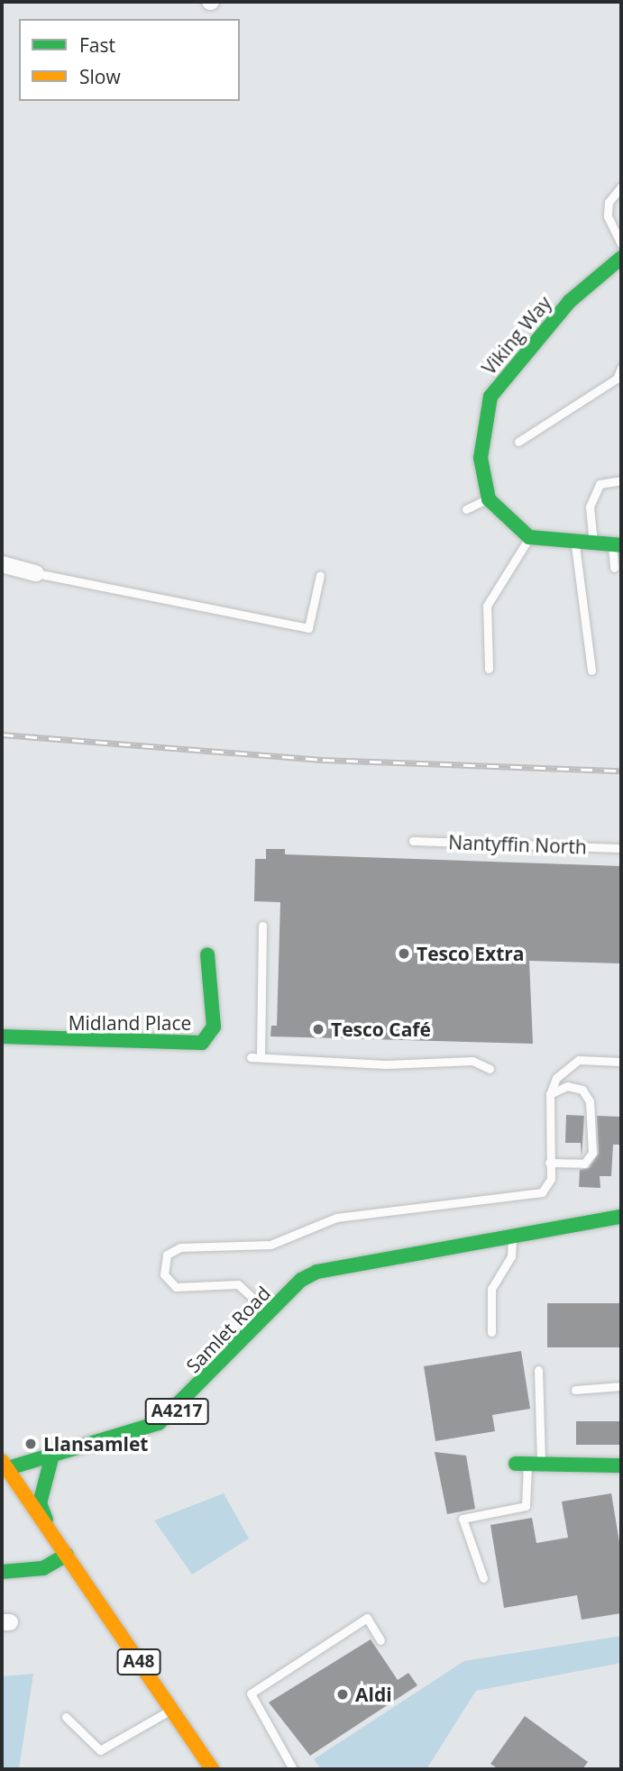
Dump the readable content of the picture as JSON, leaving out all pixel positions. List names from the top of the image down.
{
  "streets": {
    "main road": [
      "Viking Way",
      "Midland Place",
      "Samlet Road",
      "A4217",
      "A48"
    ],
    "lane": ["Nantyffin North"]
  },
  "places": [
    "Tesco Extra",
    "Tesco Café",
    "Llansamlet",
    "Aldi"
  ],
  "legend": ["Fast", "Slow"]
}
